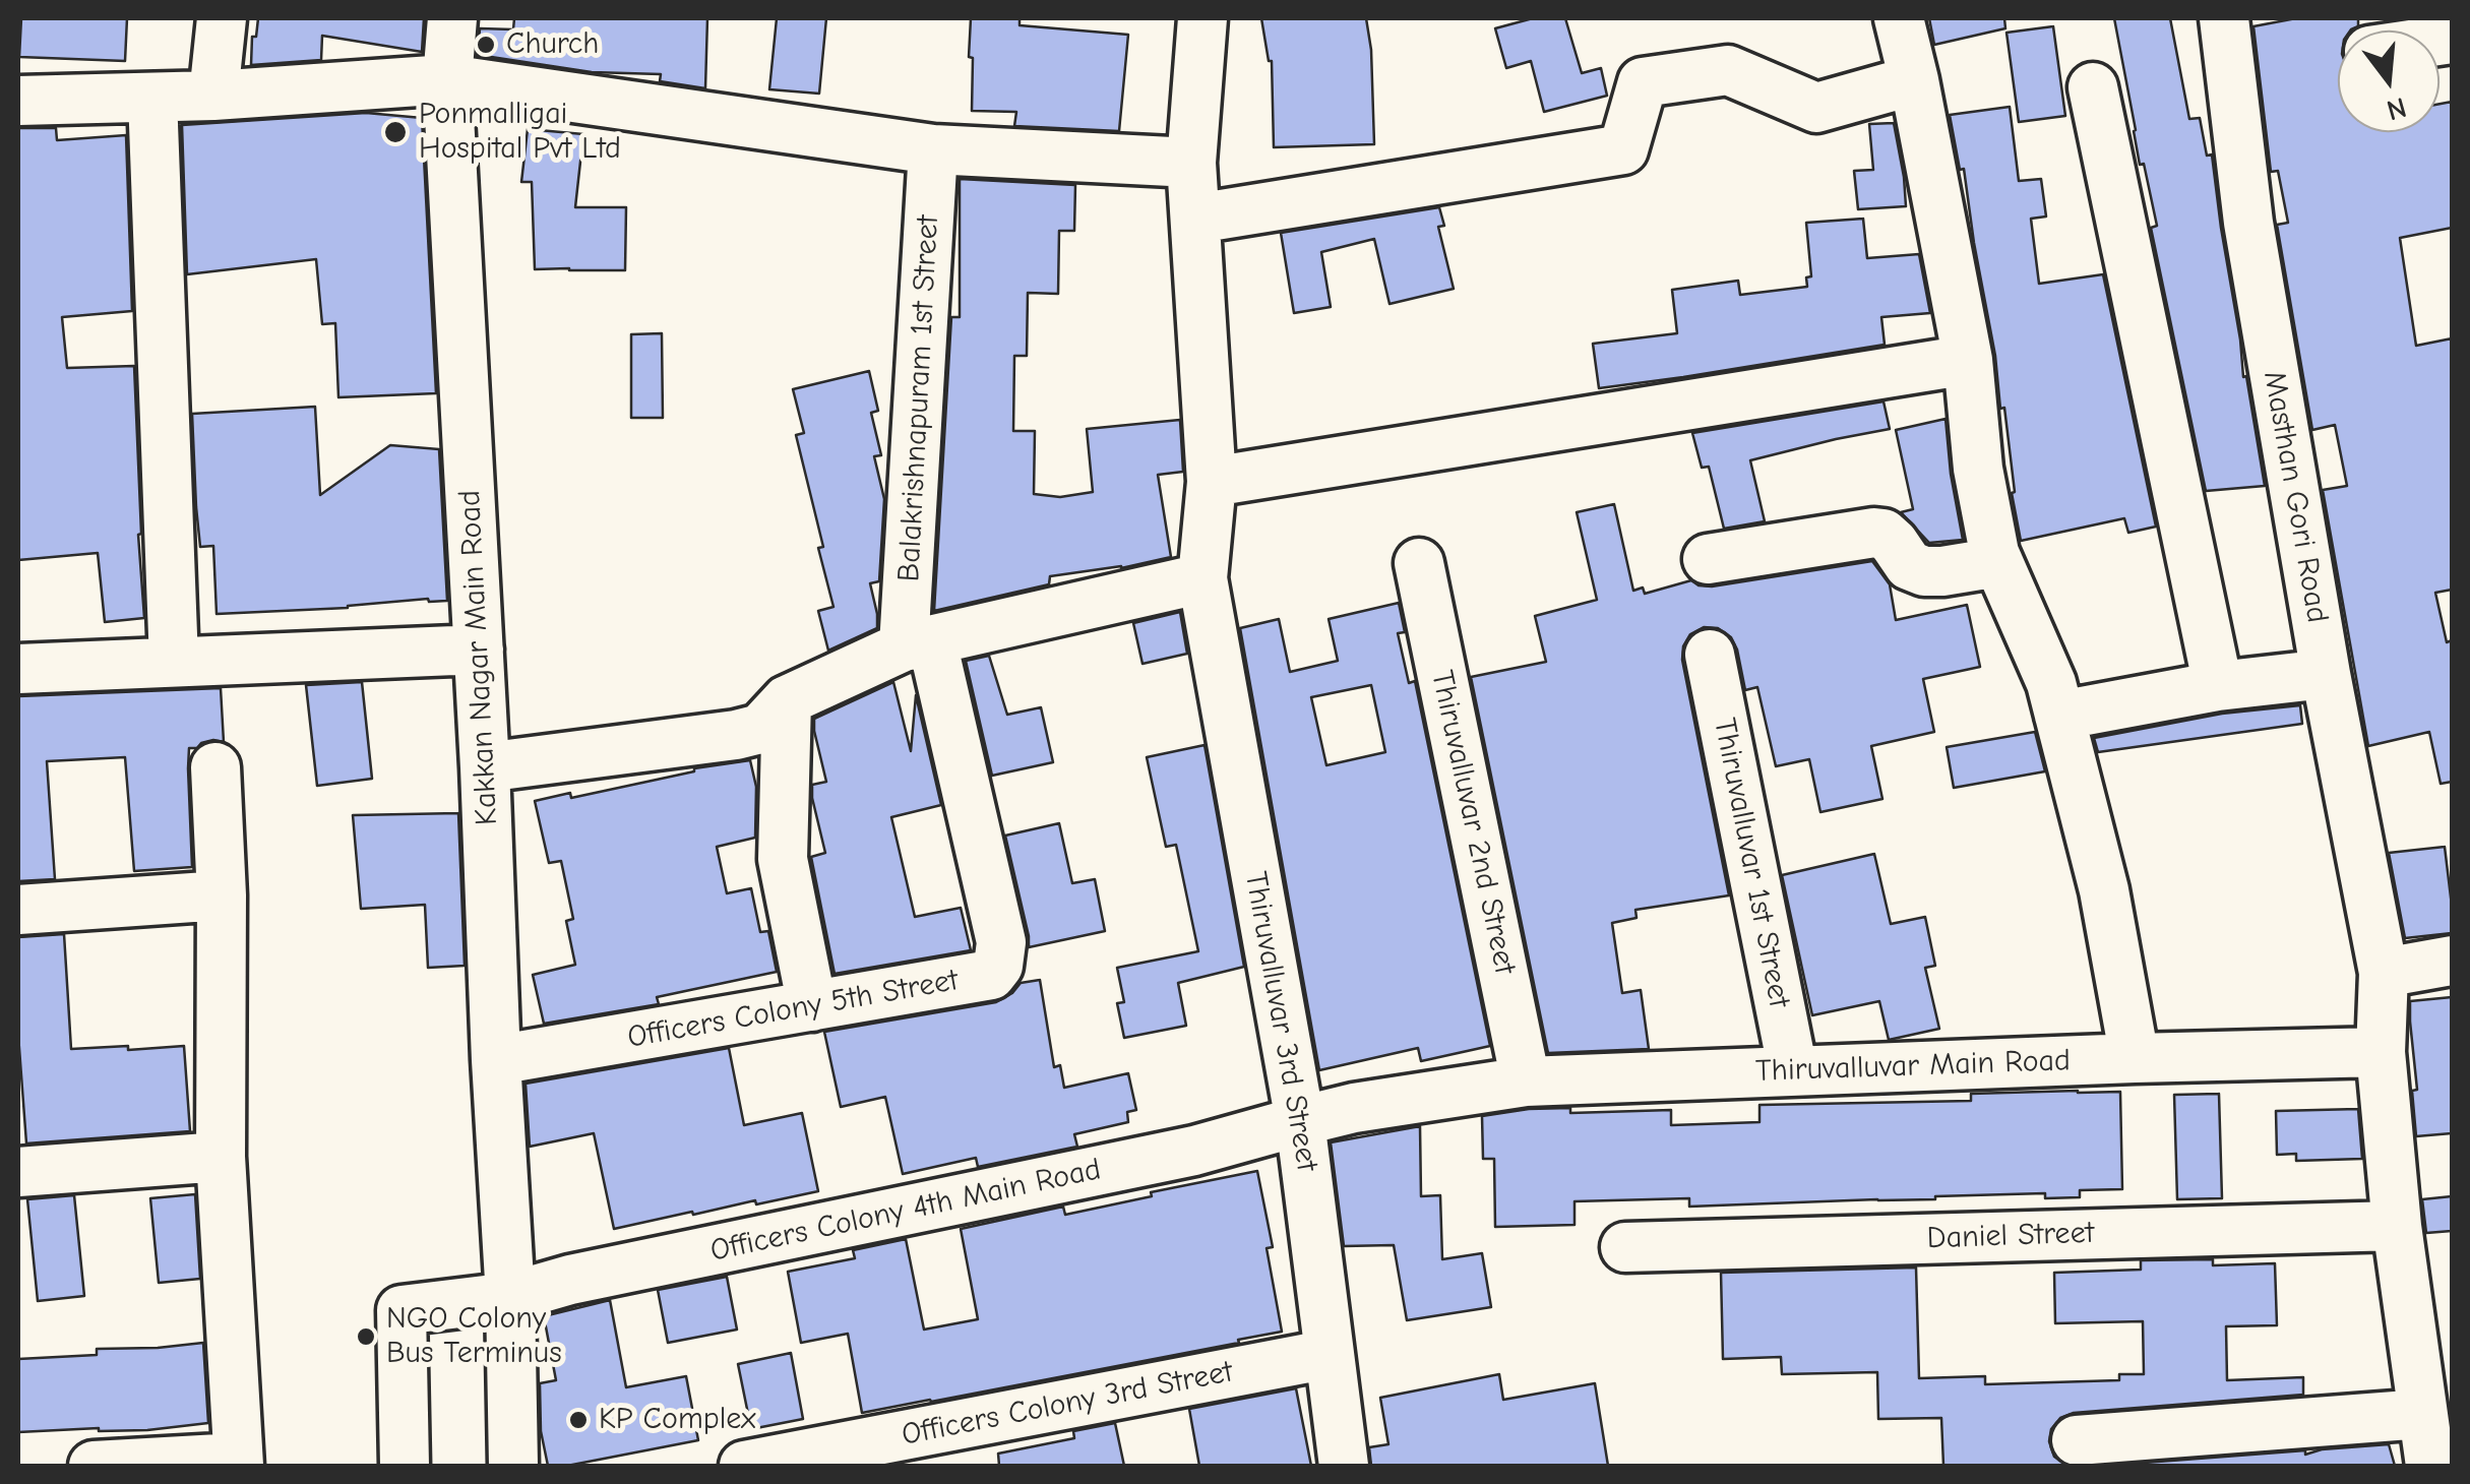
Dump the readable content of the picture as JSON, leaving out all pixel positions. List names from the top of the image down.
{
  "streets": {
    "street": [
      "Balakrishnapuram 1st Street",
      "Masthan Gori Road",
      "Kakkan Nagar Main Road",
      "Thiruvalluvar 2nd Street",
      "Thiruvalluvar 1st Street",
      "Officers Colony 5th Street",
      "Thiruvalluvar 3rd Street",
      "Thiruvalluvar Main Road",
      "Officers Colony 4th Main Road",
      "Daniel Street",
      "Officers Colony 3rd Street"
    ]
  },
  "crossings": [
    ["Balakrishnapuram 1st Street", "Officers Colony 5th Street"],
    ["Kakkan Nagar Main Road", "Officers Colony 5th Street"],
    ["Kakkan Nagar Main Road", "Officers Colony 4th Main Road"],
    ["Thiruvalluvar 2nd Street", "Thiruvalluvar Main Road"],
    ["Thiruvalluvar 1st Street", "Thiruvalluvar Main Road"],
    ["Thiruvalluvar 3rd Street", "Thiruvalluvar Main Road"],
    ["Thiruvalluvar 3rd Street", "Officers Colony 4th Main Road"],
    ["Thiruvalluvar 3rd Street", "Officers Colony 3rd Street"],
    ["Thiruvalluvar Main Road", "Officers Colony 4th Main Road"]
  ],
  "places": [
    "Church",
    "Ponmalligai Hospital Pvt Ltd",
    "NGO Colony Bus Terminus",
    "KP Complex"
  ],
  "north": "bottom"
}
